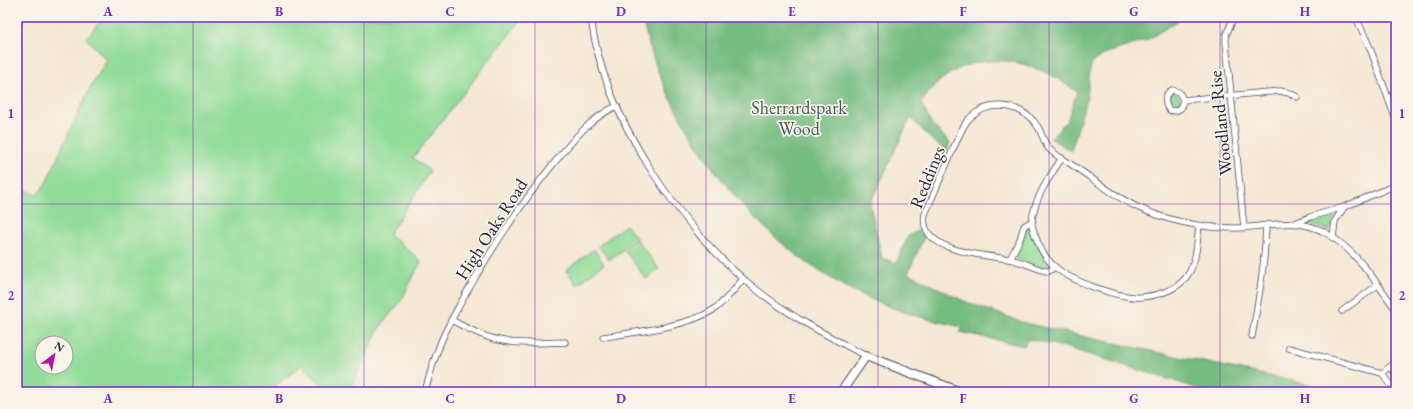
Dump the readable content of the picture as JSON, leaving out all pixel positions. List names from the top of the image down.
{
  "streets": {
    "street": ["Woodland Rise", "Reddings", "High Oaks Road"]
  },
  "crossings": [
    ["Woodland Rise", "Reddings"]
  ],
  "parks": ["Sherrardspark Wood"],
  "north": "top right",
  "grid": {
    "columns": [
      "A",
      "B",
      "C",
      "D",
      "E",
      "F",
      "G",
      "H"
    ],
    "rows": ["1", "2"]
  }
}
